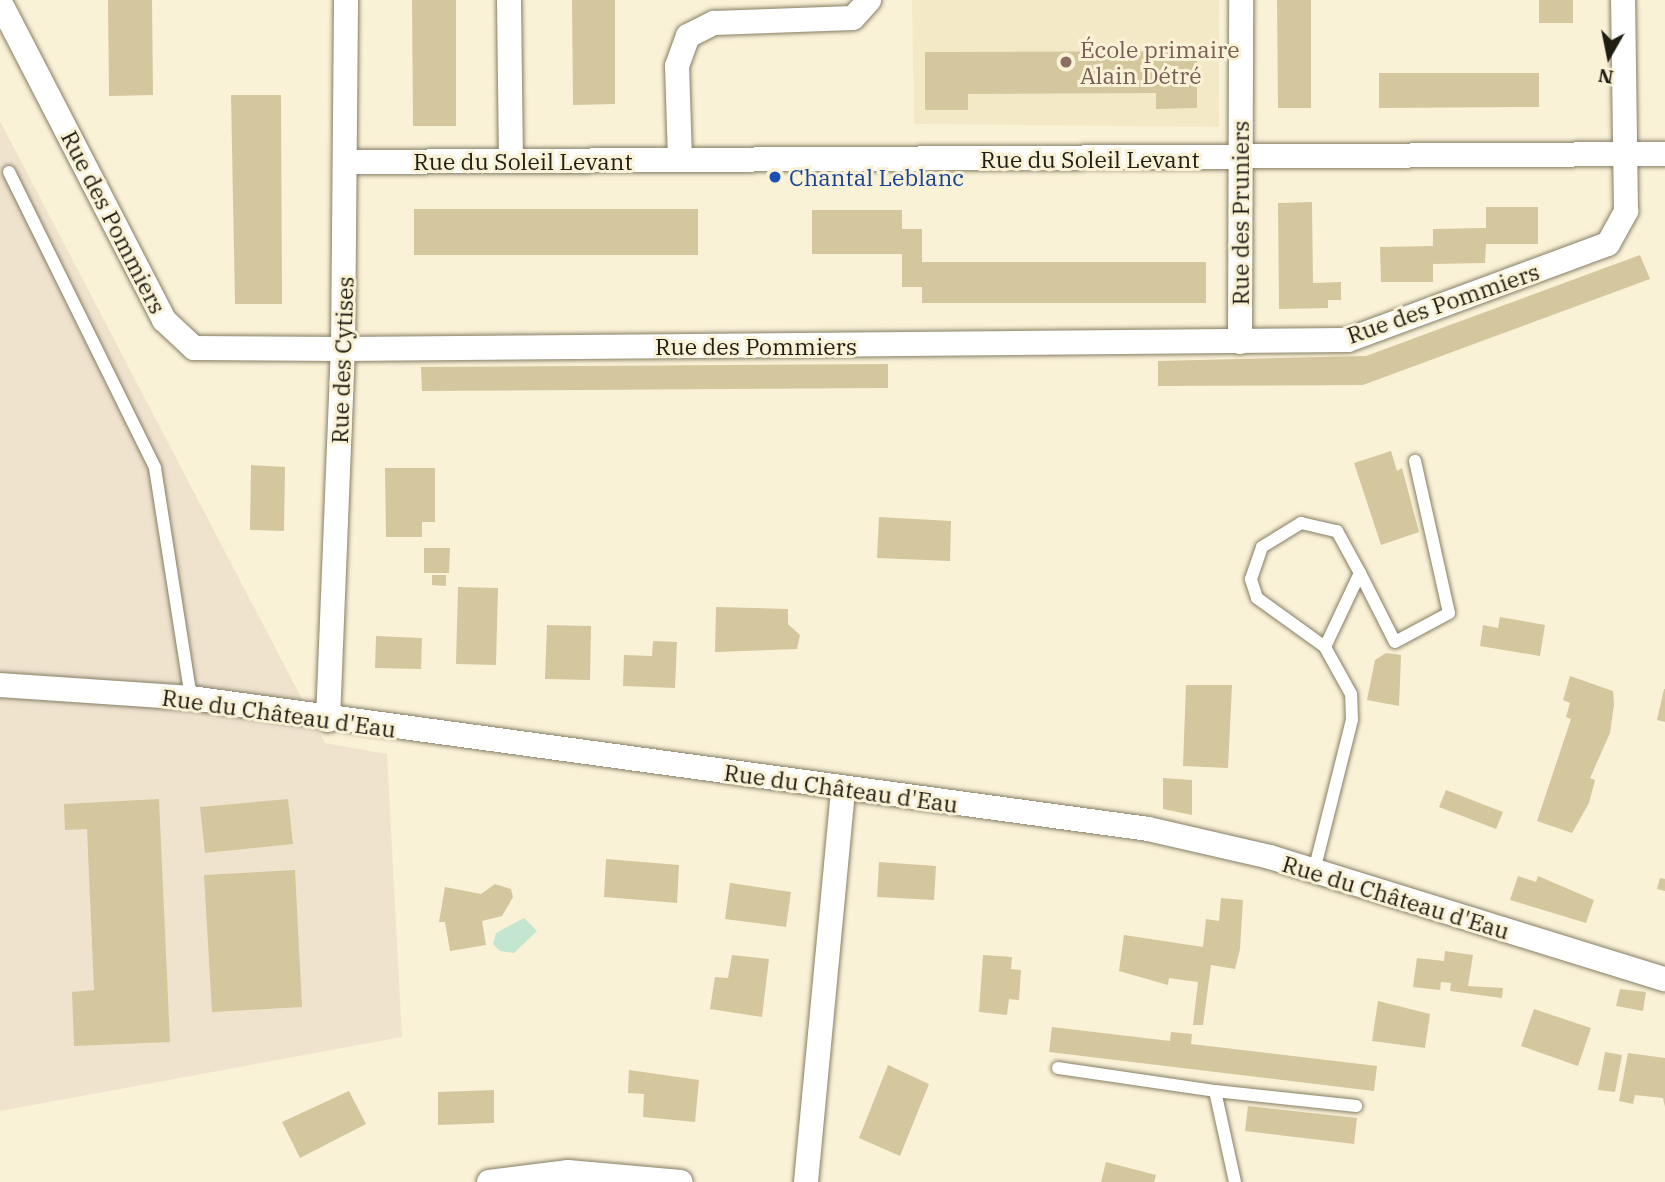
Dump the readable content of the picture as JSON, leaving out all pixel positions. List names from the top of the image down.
{
  "streets": {
    "street": [
      "Rue du Soleil Levant",
      "Rue des Pruniers",
      "Rue des Pommiers",
      "Rue des Cytises",
      "Rue du Château d'Eau"
    ]
  },
  "crossings": [
    ["Rue du Soleil Levant", "Rue des Pruniers"],
    ["Rue du Soleil Levant", "Rue des Pommiers"],
    ["Rue du Soleil Levant", "Rue des Cytises"],
    ["Rue des Pruniers", "Rue des Pommiers"],
    ["Rue des Pommiers", "Rue des Cytises"],
    ["Rue des Cytises", "Rue du Château d'Eau"]
  ],
  "places": ["École primaire Alain Détré", "Chantal Leblanc"],
  "north": "bottom"
}
